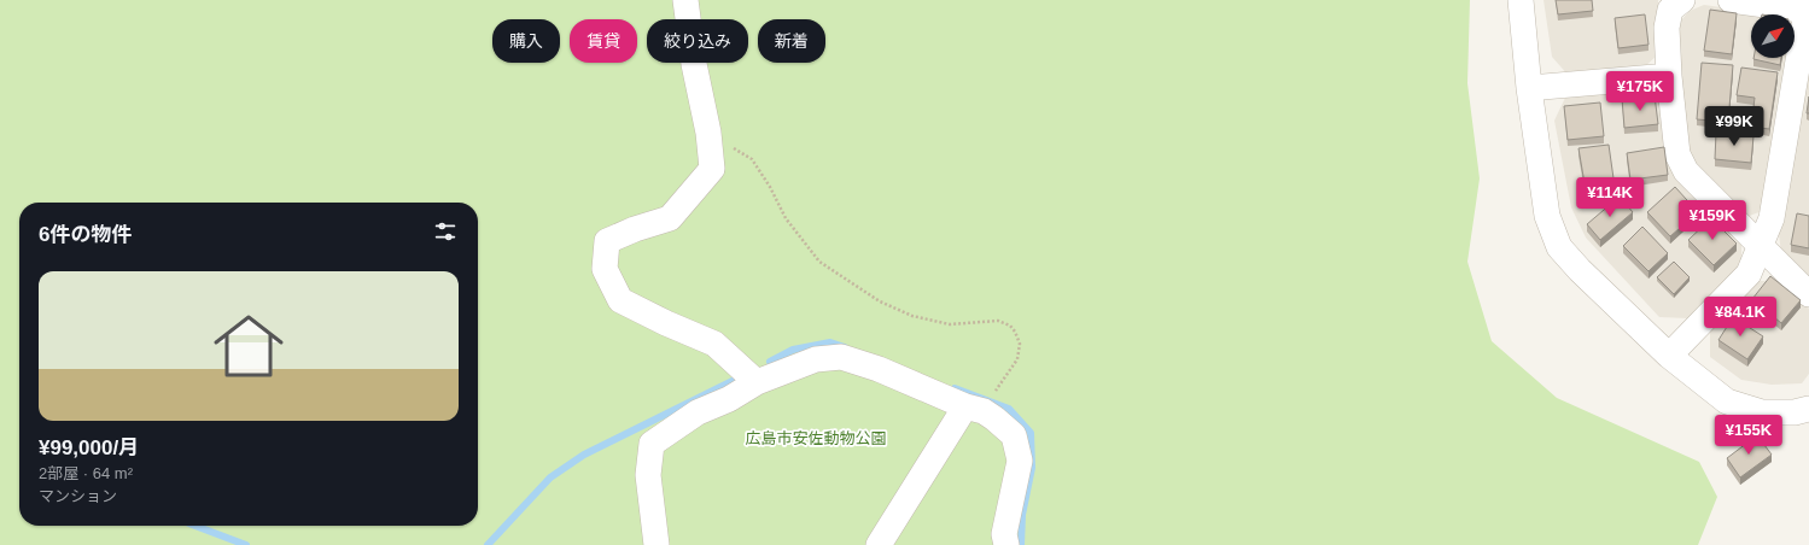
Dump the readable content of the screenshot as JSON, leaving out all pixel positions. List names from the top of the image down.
{
  "parks": ["広島市安佐動物公園"],
  "north": "top right",
  "page": {
    "chip": [
      "購入",
      "賃貸",
      "絞り込み",
      "新着"
    ],
    "price": [
      "¥175K",
      "¥99K",
      "¥114K",
      "¥159K",
      "¥84.1K",
      "¥155K"
    ],
    "heading": "6件の物件",
    "list": [
      {
        "name": "¥99,000/月",
        "note": "2部屋 · 64 m² · マンション"
      }
    ]
  }
}
